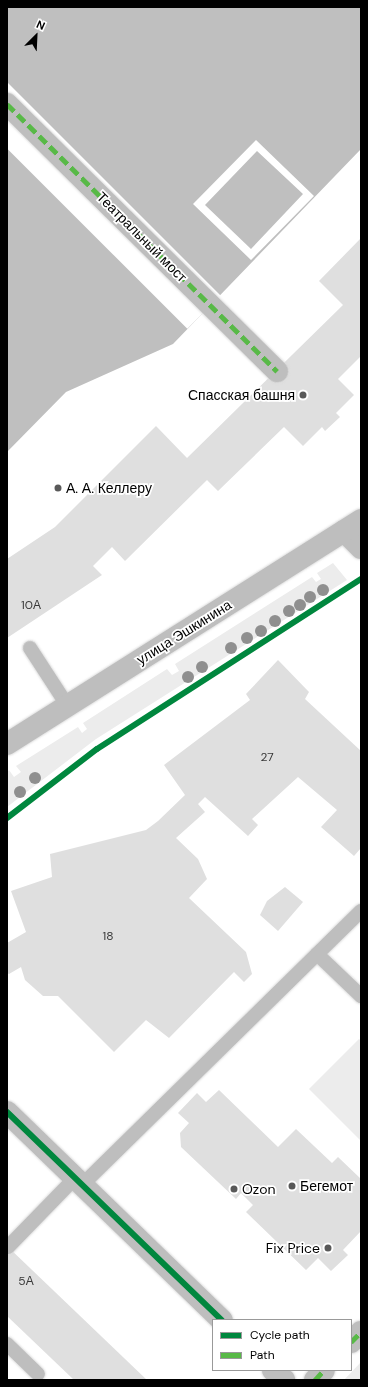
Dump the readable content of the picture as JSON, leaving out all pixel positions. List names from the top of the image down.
{
  "streets": {
    "street": ["Театральный мост", "улица Эшкинина"]
  },
  "places": [
    "Спасская башня",
    "А. А. Келлеру",
    "Бегемот",
    "Ozon",
    "Fix Price"
  ],
  "house_numbers": [
    "10А",
    "27",
    "18",
    "5А"
  ],
  "legend": ["Cycle path", "Path"],
  "north": "top right"
}
